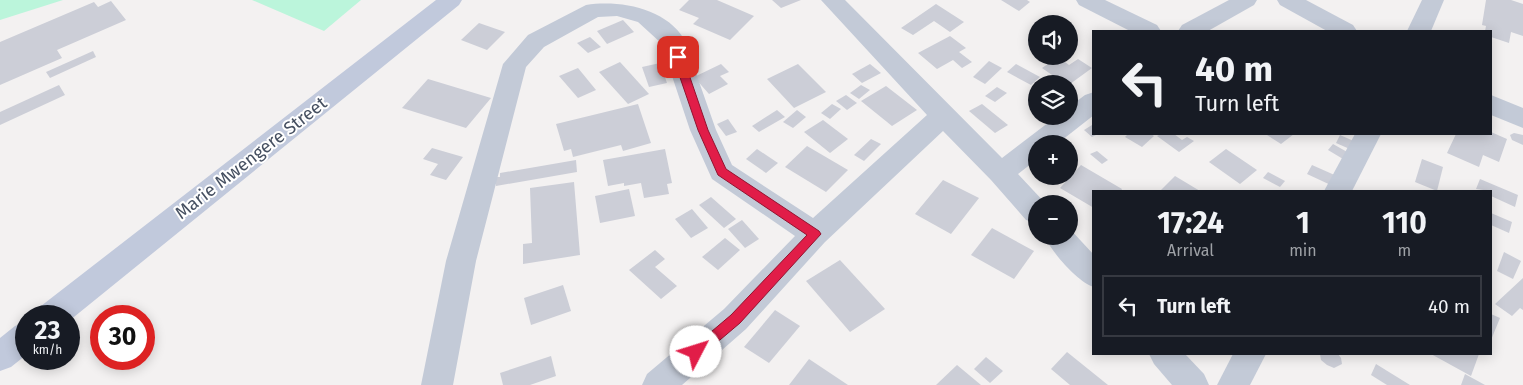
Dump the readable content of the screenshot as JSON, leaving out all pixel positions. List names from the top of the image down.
{
  "streets": {
    "main road": ["Marie Mwengere Street"]
  },
  "page": {
    "map_buttons": ["+", "−"],
    "turn": ["40 m", "Turn left"],
    "eta": [
      "17:24",
      "Arrival",
      "1",
      "min",
      "110",
      "m"
    ],
    "list": [
      {
        "name": "Turn left",
        "value": "40 m"
      }
    ],
    "speed": "23 km/h",
    "limit": "30"
  }
}
